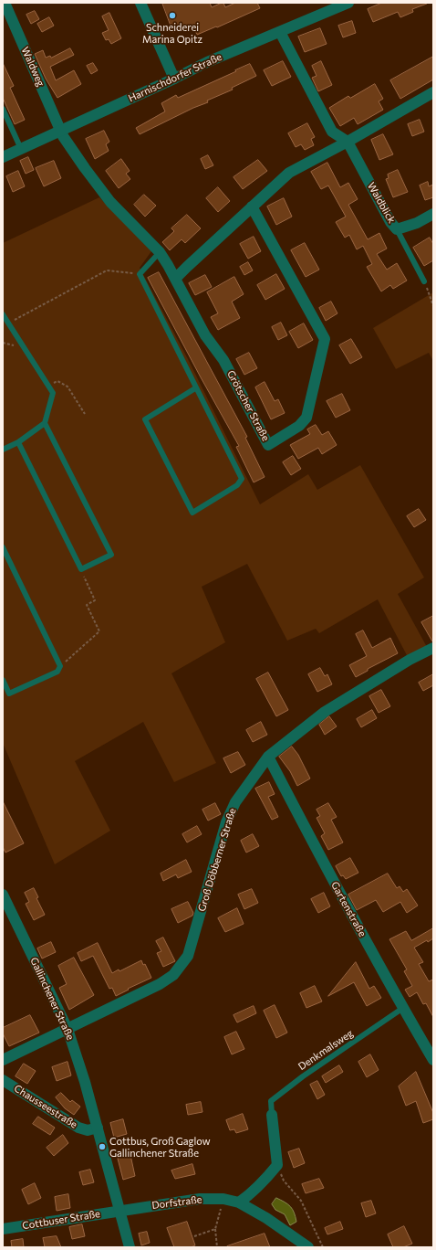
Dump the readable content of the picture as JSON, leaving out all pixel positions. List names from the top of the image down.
{
  "streets": {
    "street": [
      "Waldweg",
      "Harnischdorfer Straße",
      "Waldblick",
      "Grötscher Straße",
      "Groß Döbberner Straße",
      "Gartenstraße",
      "Gallinchener Straße",
      "Chausseestraße",
      "Dorfstraße",
      "Cottbuser Straße"
    ],
    "lane": ["Denkmalsweg"]
  },
  "crossings": [
    ["Waldweg", "Harnischdorfer Straße"],
    ["Waldweg", "Grötscher Straße"],
    ["Harnischdorfer Straße", "Waldblick"],
    ["Harnischdorfer Straße", "Grötscher Straße"],
    ["Groß Döbberner Straße", "Gartenstraße"],
    ["Groß Döbberner Straße", "Gallinchener Straße"],
    ["Gartenstraße", "Denkmalsweg"],
    ["Gallinchener Straße", "Chausseestraße"],
    ["Dorfstraße", "Cottbuser Straße"]
  ],
  "places": ["Schneiderei Marina Opitz", "Cottbus, Groß Gaglow Gallinchener Straße"]
}
